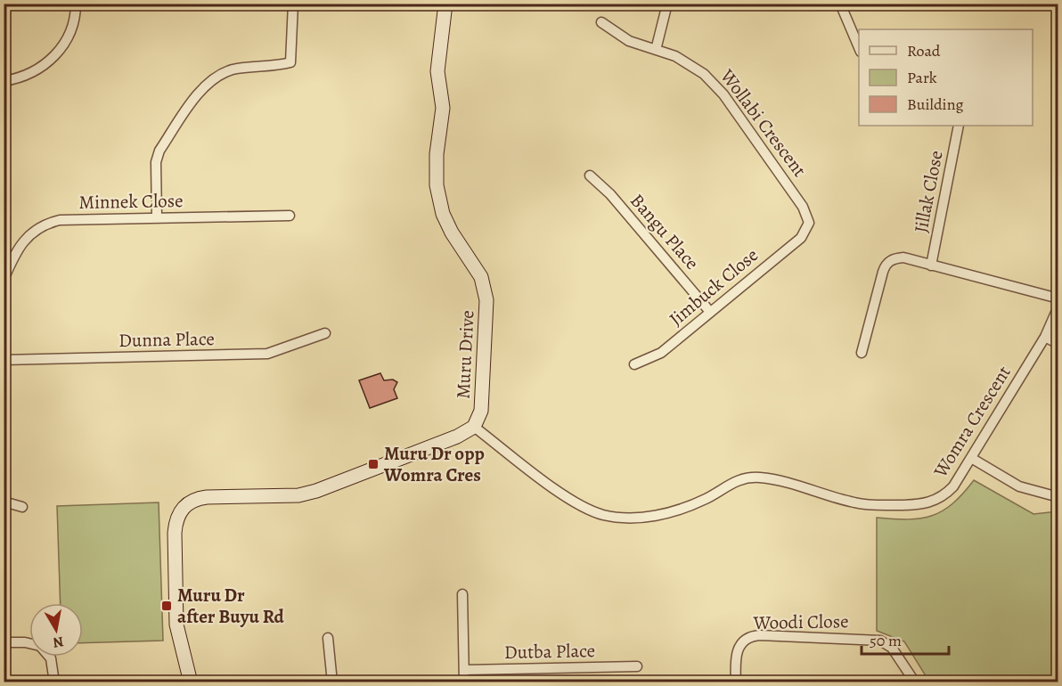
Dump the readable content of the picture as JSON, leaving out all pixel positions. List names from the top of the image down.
{
  "streets": {
    "street": [
      "Wollabi Crescent",
      "Jillak Close",
      "Minnek Close",
      "Bangu Place",
      "Jimbuck Close",
      "Dunna Place",
      "Muru Drive",
      "Womra Crescent",
      "Woodi Close",
      "Dutba Place"
    ]
  },
  "crossings": [
    ["Wollabi Crescent", "Jimbuck Close"],
    ["Bangu Place", "Jimbuck Close"],
    ["Muru Drive", "Womra Crescent"]
  ],
  "places": {
    "transit": ["Muru Dr opp Womra Cres", "Muru Dr after Buyu Rd"]
  },
  "legend": ["Road", "Park", "Building"],
  "scale_bar": "50 m",
  "north": "bottom"
}
